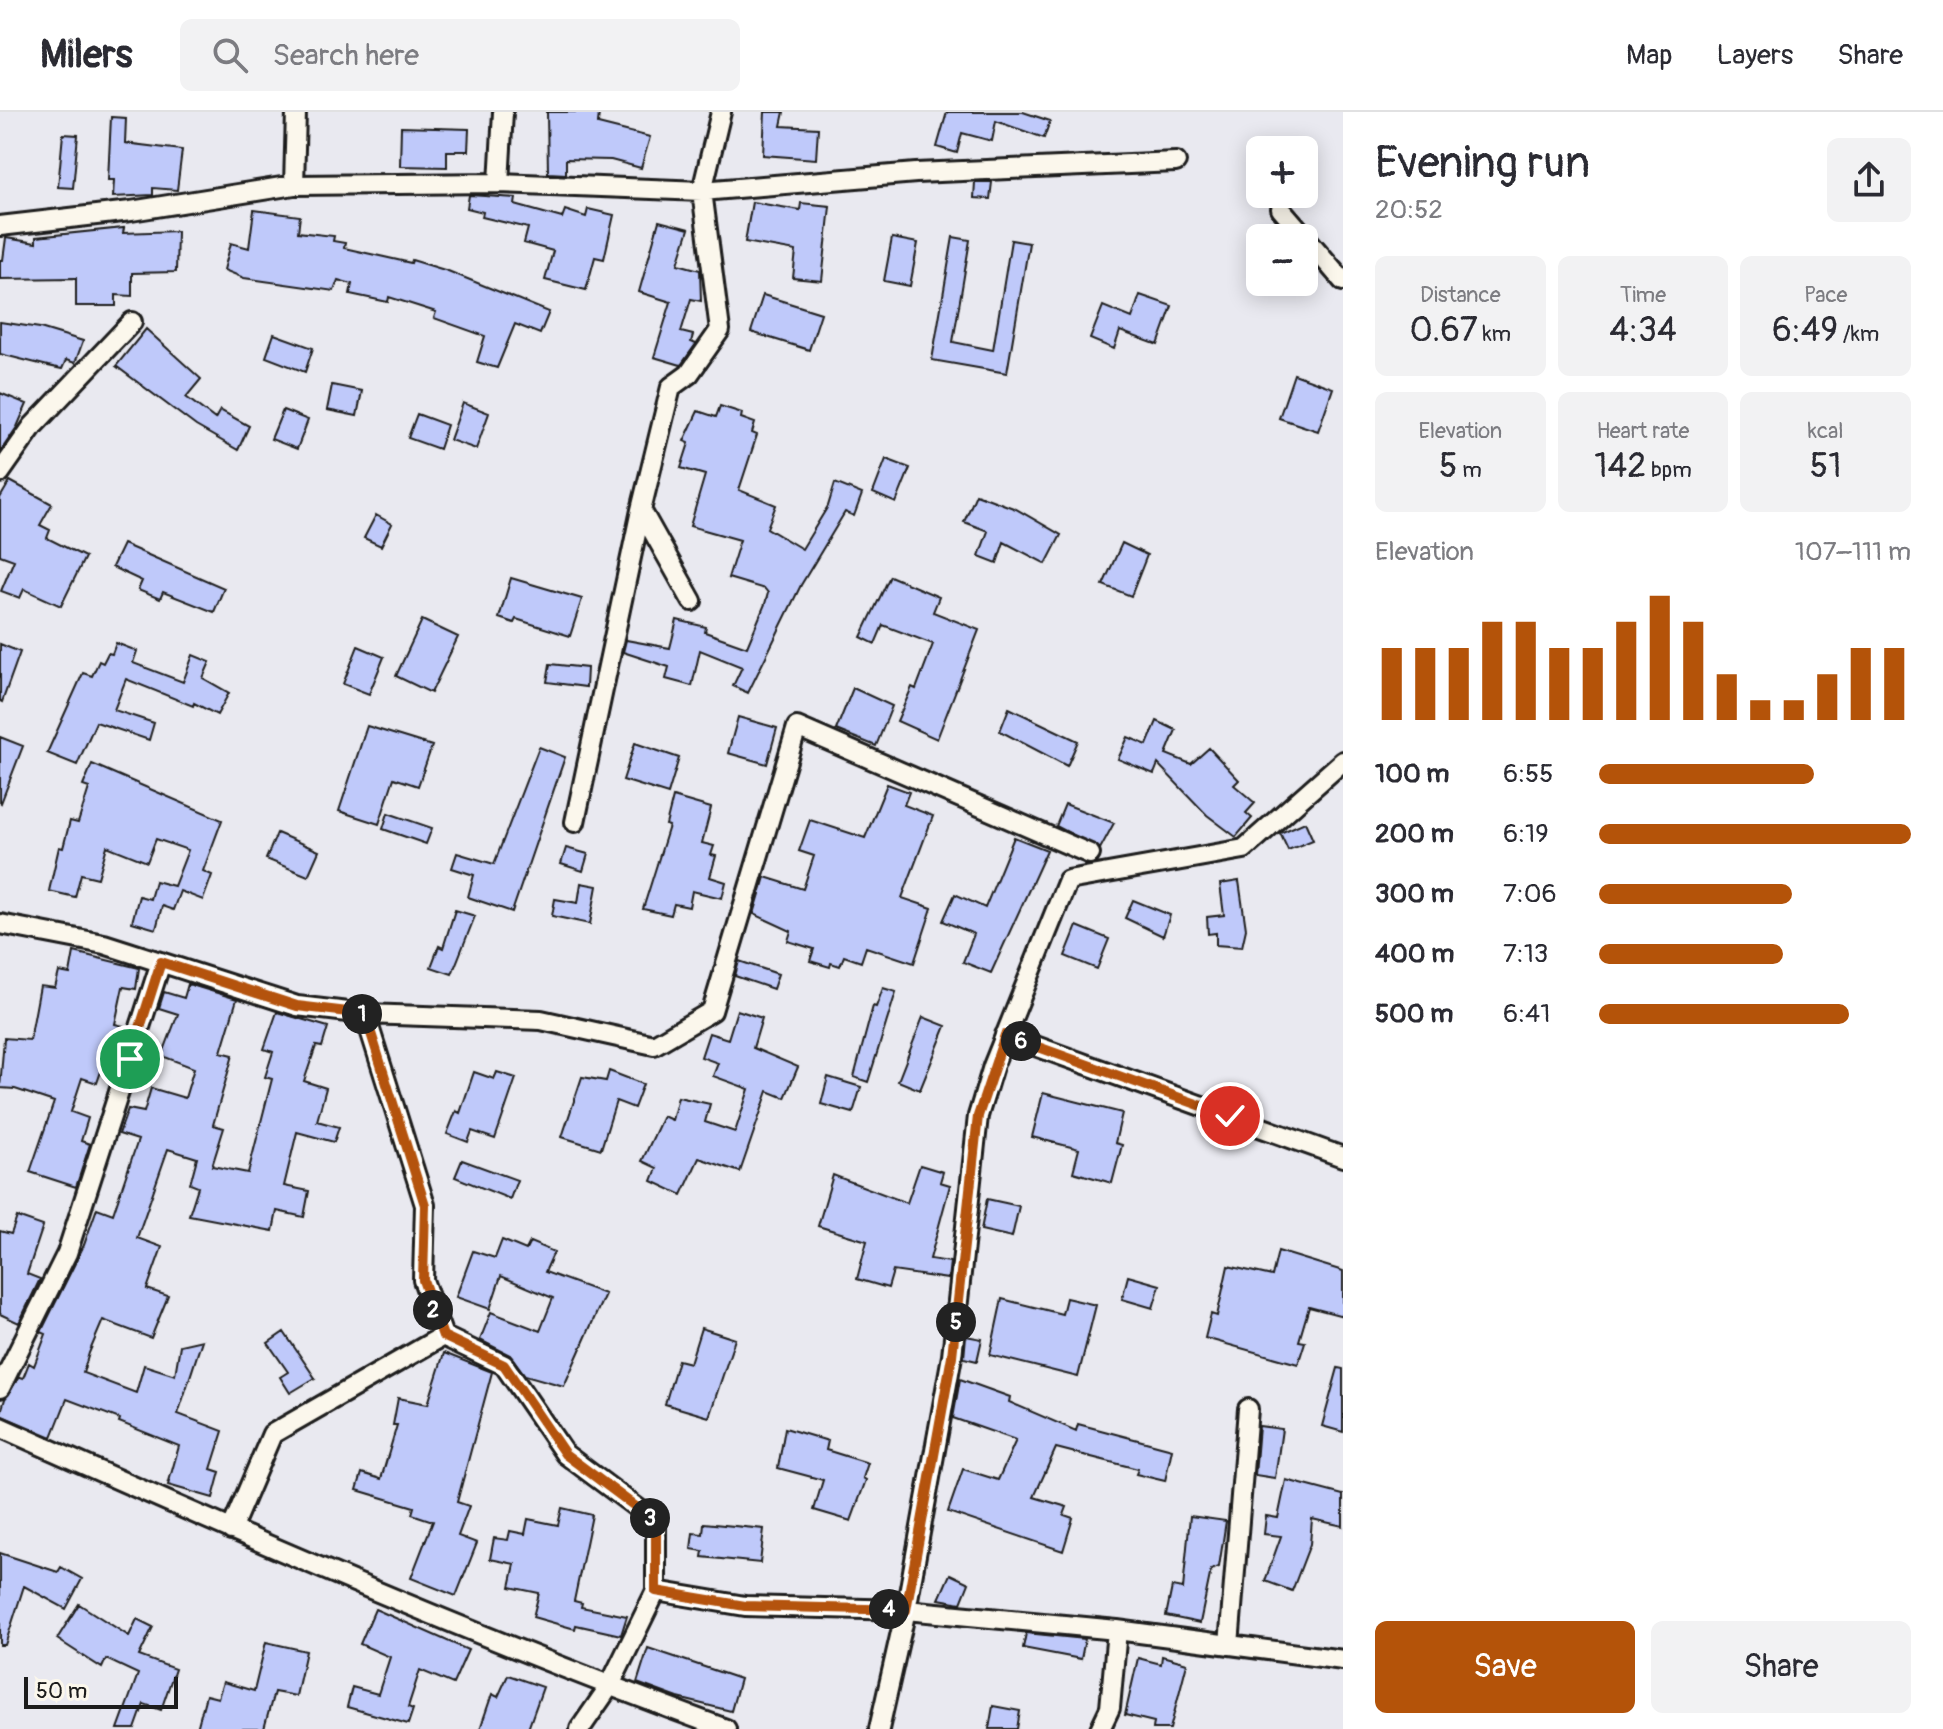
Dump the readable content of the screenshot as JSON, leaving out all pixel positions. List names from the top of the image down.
{
  "scale_bar": "50 m",
  "page": {
    "header": "Milers",
    "search": "Search here",
    "nav": ["Map", "Layers", "Share"],
    "heading": ["Evening run", "20:52"],
    "map_buttons": ["+", "−"],
    "stats": [
      ["Distance", "0.67 km"],
      ["Time", "4:34"],
      ["Pace", "6:49 /km"],
      ["Elevation", "5 m"],
      ["Heart rate", "142 bpm"],
      ["kcal", "51"]
    ],
    "chart": ["Elevation", "107–111 m"],
    "list": [
      {
        "name": "100 m",
        "note": "6:55"
      },
      {
        "name": "200 m",
        "note": "6:19"
      },
      {
        "name": "300 m",
        "note": "7:06"
      },
      {
        "name": "400 m",
        "note": "7:13"
      },
      {
        "name": "500 m",
        "note": "6:41"
      }
    ],
    "pins": [
      "1",
      "6",
      "2",
      "5",
      "3",
      "4"
    ],
    "buttons": ["Save", "Share"],
    "scale": "50 m"
  }
}
